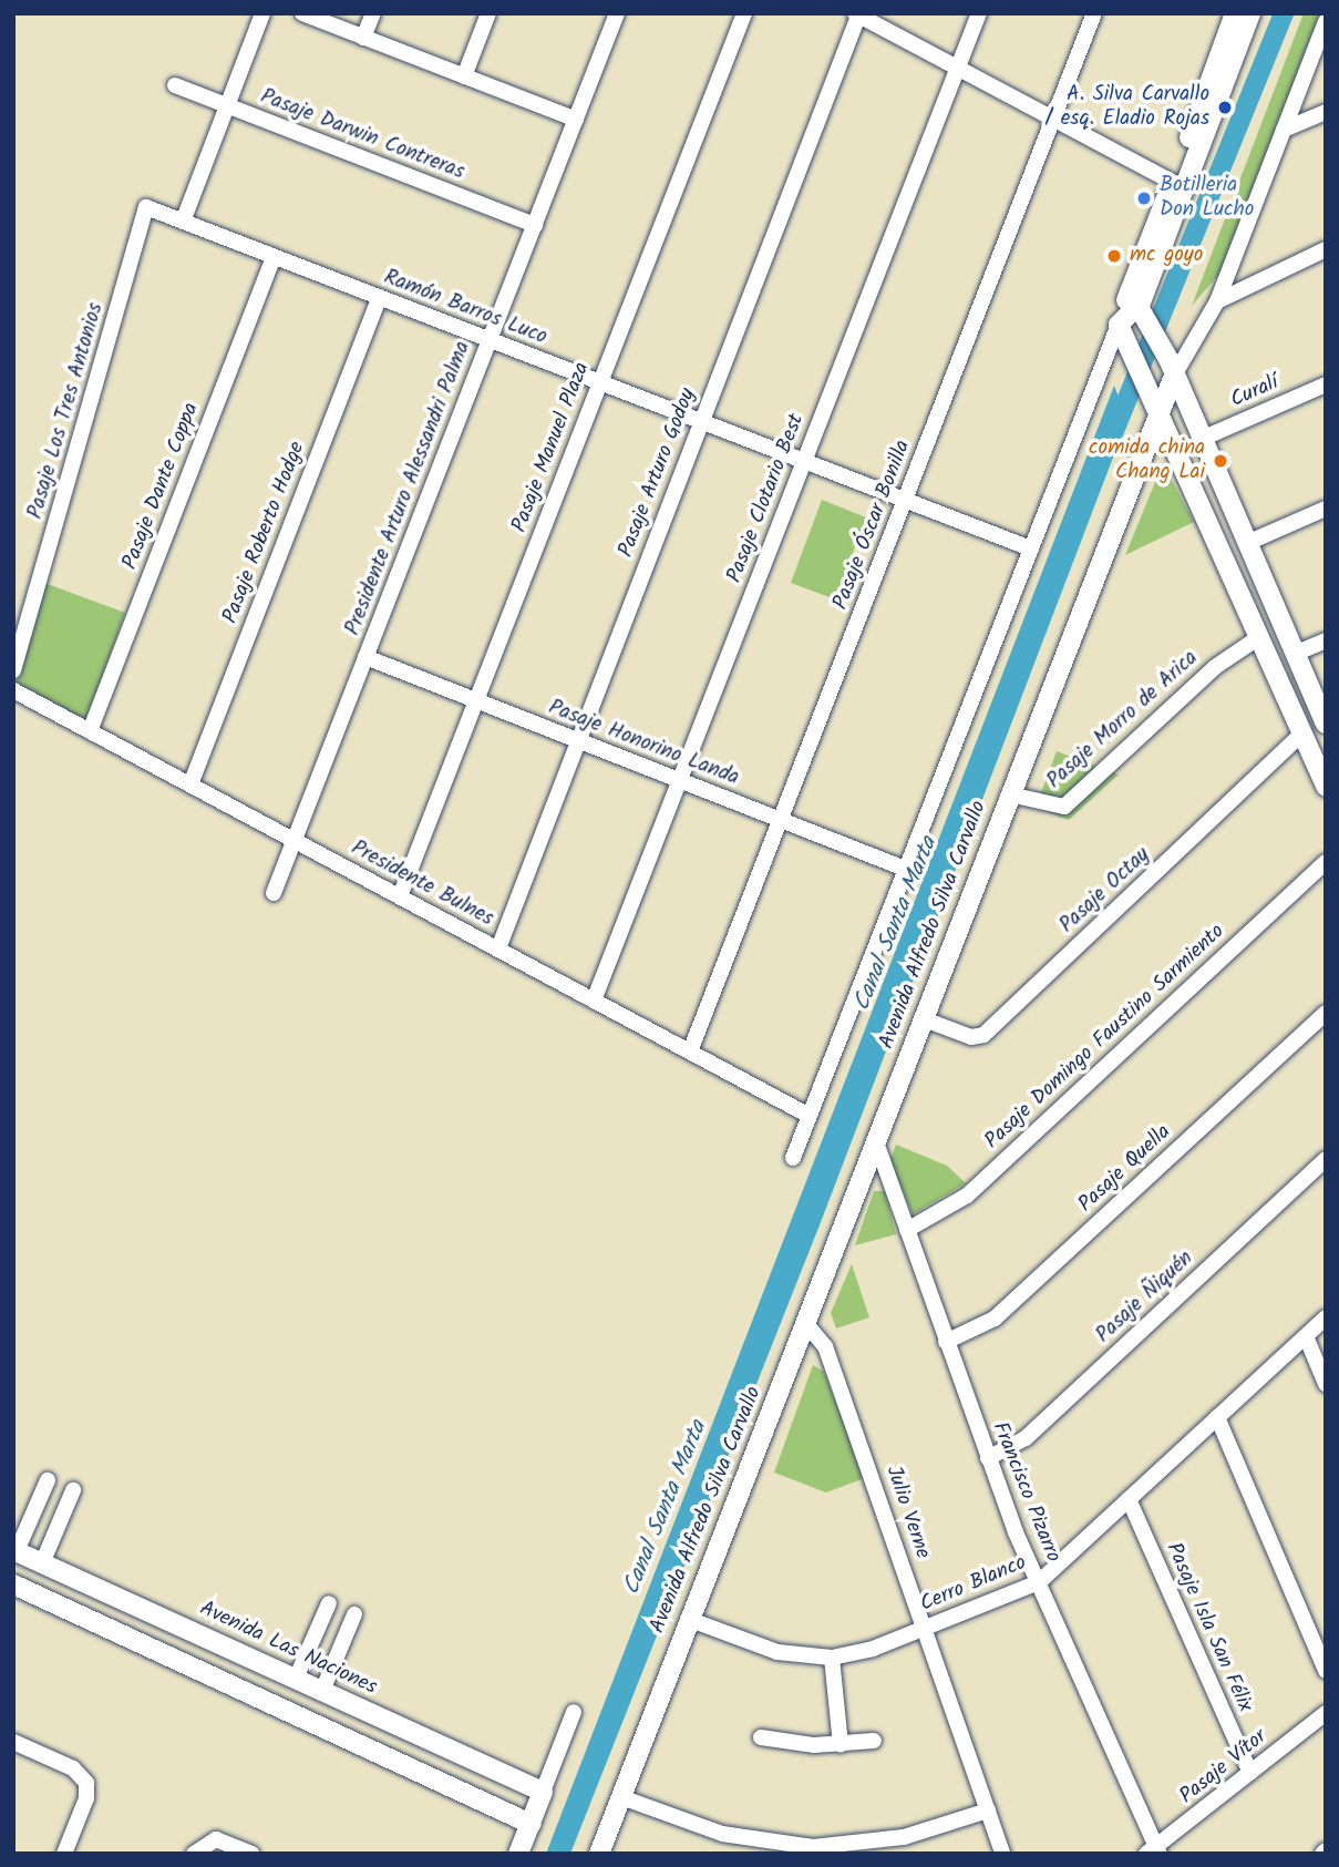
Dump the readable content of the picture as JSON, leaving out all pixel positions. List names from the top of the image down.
{
  "streets": {
    "street": [
      "Pasaje Darwin Contreras",
      "Ramón Barros Luco",
      "Curalí",
      "Pasaje Los Tres Antonios",
      "Pasaje Manuel Plaza",
      "Pasaje Arturo Godoy",
      "Pasaje Dante Coppa",
      "Presidente Arturo Alessandri Palma",
      "Pasaje Clotario Best",
      "Pasaje Óscar Bonilla",
      "Pasaje Roberto Hodge",
      "Pasaje Morro de Arica",
      "Pasaje Honorino Landa",
      "Presidente Bulnes",
      "Pasaje Octay",
      "Avenida Alfredo Silva Carvallo",
      "Pasaje Domingo Faustino Sarmiento",
      "Pasaje Quella",
      "Pasaje Ñiquén",
      "Francisco Pizarro",
      "Julio Verne",
      "Cerro Blanco",
      "Pasaje Isla San Félix",
      "Avenida Las Naciones",
      "Pasaje Vítor"
    ]
  },
  "crossings": [
    ["Pasaje Darwin Contreras", "Presidente Arturo Alessandri Palma"],
    ["Ramón Barros Luco", "Pasaje Los Tres Antonios"],
    ["Ramón Barros Luco", "Pasaje Manuel Plaza"],
    ["Ramón Barros Luco", "Pasaje Arturo Godoy"],
    ["Ramón Barros Luco", "Pasaje Dante Coppa"],
    ["Ramón Barros Luco", "Presidente Arturo Alessandri Palma"],
    ["Ramón Barros Luco", "Pasaje Clotario Best"],
    ["Ramón Barros Luco", "Pasaje Óscar Bonilla"],
    ["Ramón Barros Luco", "Pasaje Roberto Hodge"],
    ["Pasaje Manuel Plaza", "Pasaje Honorino Landa"],
    ["Pasaje Manuel Plaza", "Presidente Bulnes"],
    ["Pasaje Arturo Godoy", "Pasaje Honorino Landa"],
    ["Pasaje Arturo Godoy", "Presidente Bulnes"],
    ["Pasaje Dante Coppa", "Presidente Bulnes"],
    ["Presidente Arturo Alessandri Palma", "Pasaje Honorino Landa"],
    ["Presidente Arturo Alessandri Palma", "Presidente Bulnes"],
    ["Pasaje Clotario Best", "Pasaje Honorino Landa"],
    ["Pasaje Clotario Best", "Presidente Bulnes"],
    ["Pasaje Óscar Bonilla", "Pasaje Honorino Landa"],
    ["Pasaje Óscar Bonilla", "Presidente Bulnes"],
    ["Pasaje Roberto Hodge", "Presidente Bulnes"],
    ["Pasaje Morro de Arica", "Avenida Alfredo Silva Carvallo"],
    ["Pasaje Octay", "Avenida Alfredo Silva Carvallo"],
    ["Avenida Alfredo Silva Carvallo", "Francisco Pizarro"],
    ["Avenida Alfredo Silva Carvallo", "Julio Verne"],
    ["Avenida Alfredo Silva Carvallo", "Cerro Blanco"],
    ["Pasaje Domingo Faustino Sarmiento", "Francisco Pizarro"],
    ["Pasaje Quella", "Francisco Pizarro"],
    ["Pasaje Ñiquén", "Francisco Pizarro"],
    ["Francisco Pizarro", "Cerro Blanco"],
    ["Francisco Pizarro", "Pasaje Vítor"],
    ["Julio Verne", "Cerro Blanco"],
    ["Cerro Blanco", "Pasaje Isla San Félix"],
    ["Pasaje Isla San Félix", "Pasaje Vítor"]
  ],
  "water": ["Canal Santa Marta"],
  "places": [
    "A. Silva Carvallo / esq. Eladio Rojas",
    "Botilleria Don Lucho",
    "mc goyo",
    "comida china Chang Lai"
  ]
}
